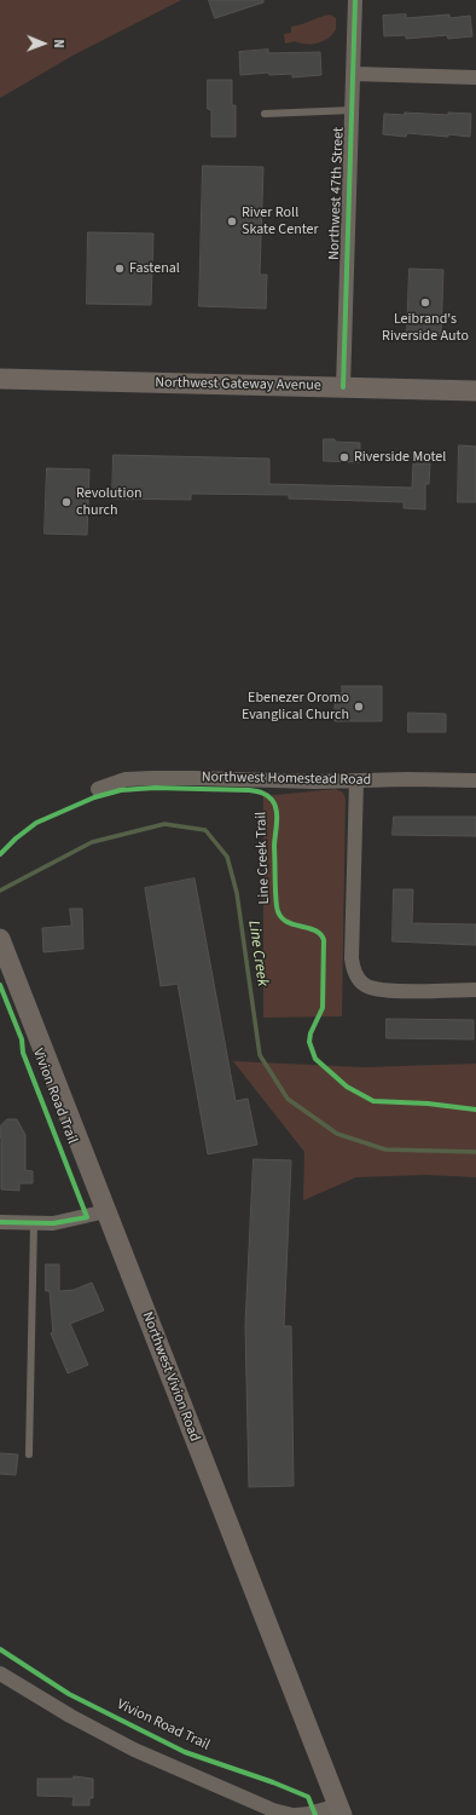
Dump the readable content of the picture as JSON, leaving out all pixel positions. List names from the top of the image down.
{
  "streets": {
    "main road": ["Northwest Gateway Avenue", "Northwest Vivion Road"],
    "street": ["Northwest 47th Street", "Northwest Homestead Road"],
    "cycle path": ["Line Creek Trail", "Vivion Road Trail"]
  },
  "crossings": [
    ["Northwest 47th Street", "Northwest Gateway Avenue"]
  ],
  "water": ["Line Creek"],
  "places": [
    "River Roll Skate Center",
    "Fastenal",
    "Leibrand's Riverside Auto",
    "Riverside Motel",
    "Revolution church",
    "Ebenezer Oromo Evanglical Church"
  ],
  "north": "right"
}
